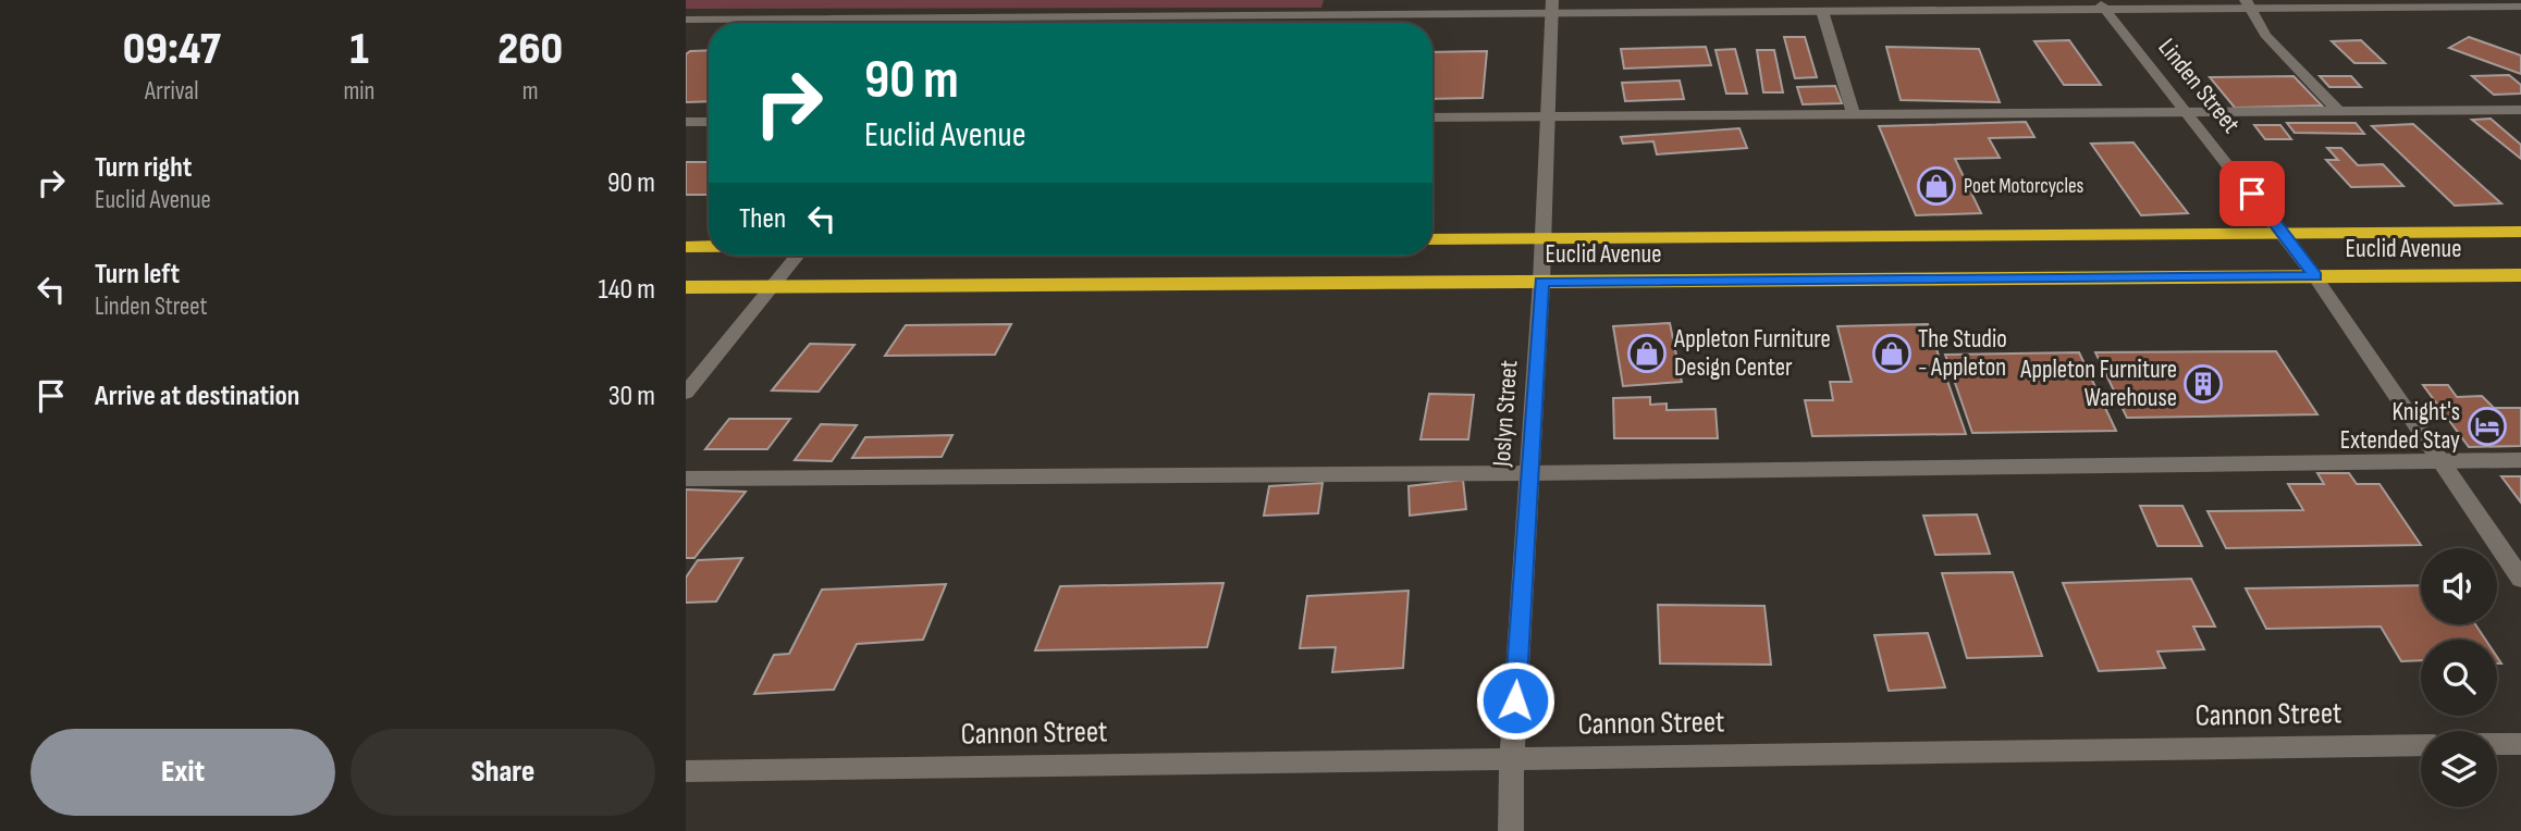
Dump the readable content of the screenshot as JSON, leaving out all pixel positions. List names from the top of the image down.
{
  "streets": {
    "highway": ["Euclid Avenue"],
    "street": ["Linden Street", "Joslyn Street", "Cannon Street"]
  },
  "crossings": [
    ["Linden Street", "Euclid Avenue"],
    ["Euclid Avenue", "Joslyn Street"],
    ["Joslyn Street", "Cannon Street"]
  ],
  "places": {
    "shop": ["Poet Motorcycles", "Appleton Furniture Design Center", "The Studio - Appleton"],
    "building": ["Appleton Furniture Warehouse"],
    "hotel": ["Knight's Extended Stay"]
  },
  "page": {
    "eta": [
      "09:47",
      "Arrival",
      "1",
      "min",
      "260",
      "m"
    ],
    "turn": ["90 m", "Euclid Avenue"],
    "list": [
      {
        "name": "Turn right",
        "note": "Euclid Avenue",
        "value": "90 m"
      },
      {
        "name": "Turn left",
        "note": "Linden Street",
        "value": "140 m"
      },
      {
        "name": "Arrive at destination",
        "value": "30 m"
      }
    ],
    "then": "Then",
    "buttons": ["Exit", "Share"]
  }
}
